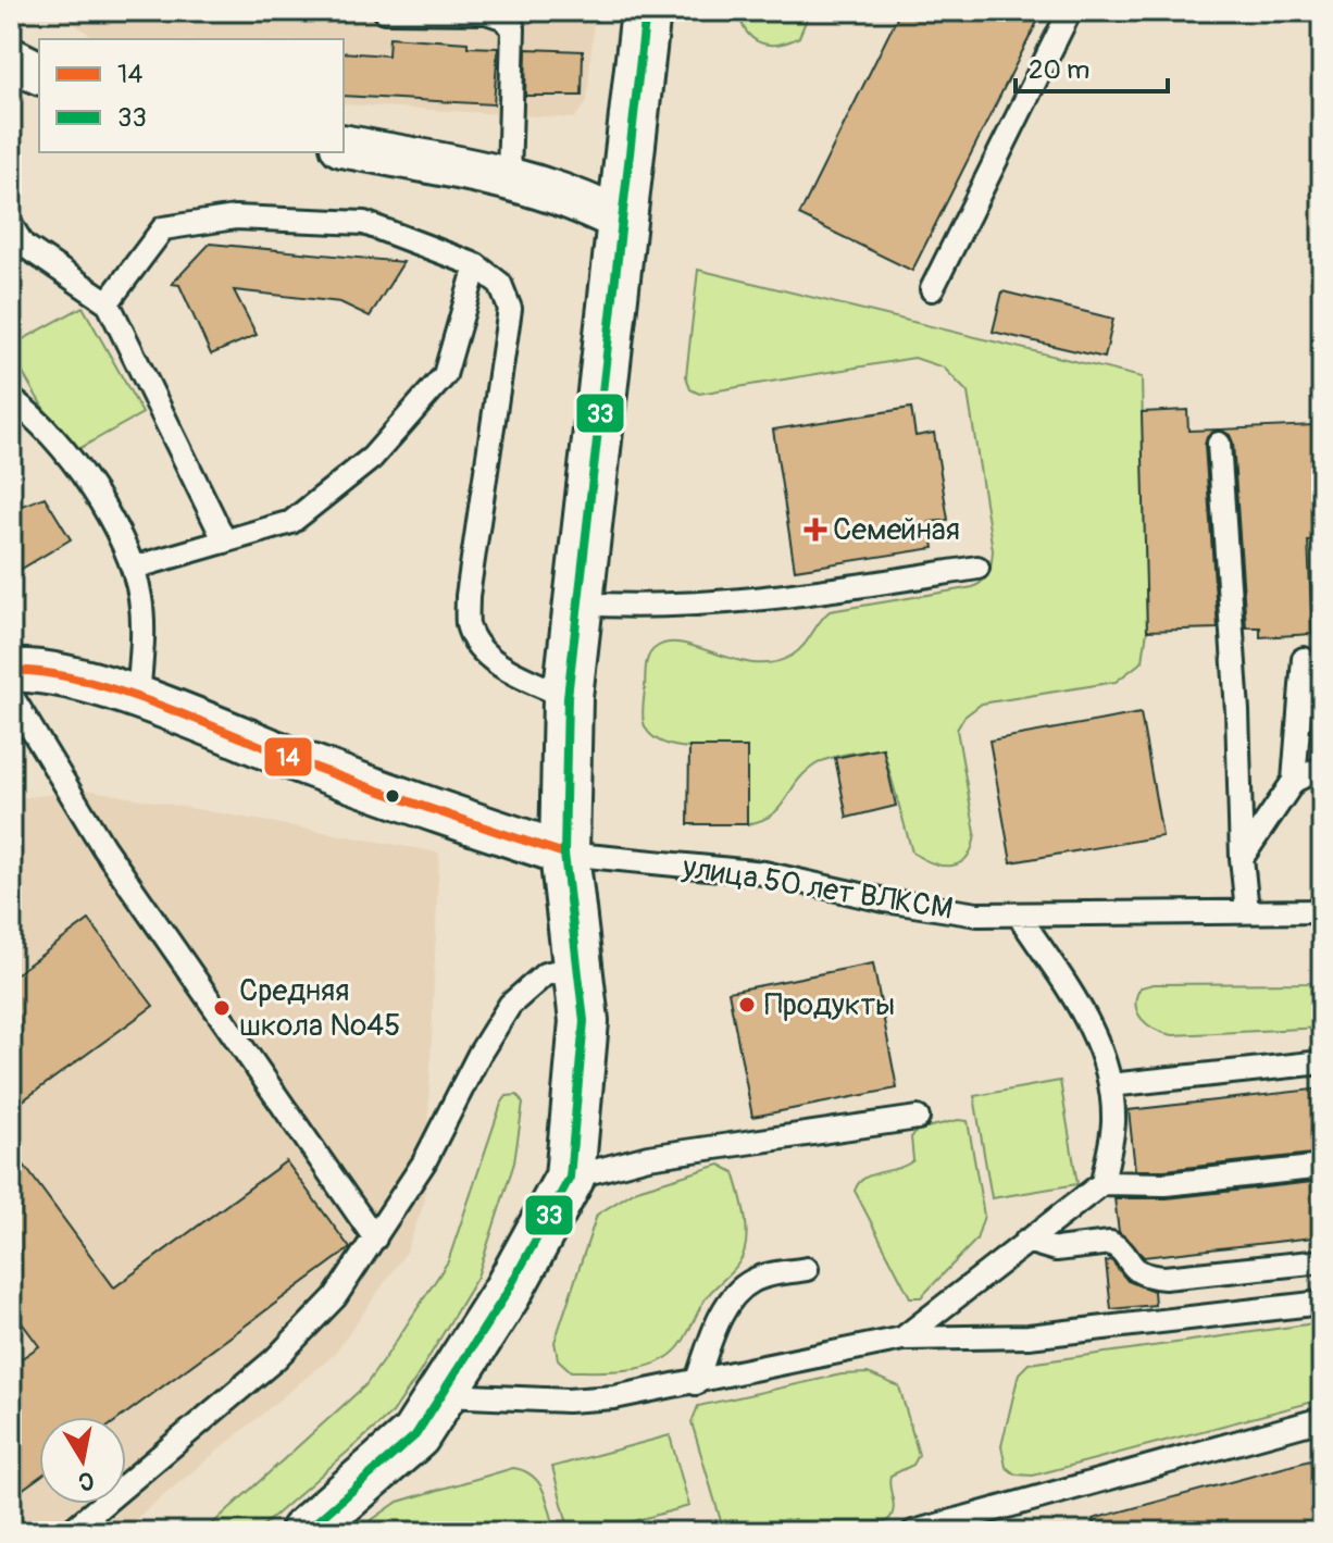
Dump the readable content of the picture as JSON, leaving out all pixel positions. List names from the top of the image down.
{
  "streets": {
    "lane": ["улица 50 лет ВЛКСМ"]
  },
  "places": {
    "health": ["Семейная"],
    "other": ["Продукты", "Средняя школа №45"]
  },
  "lines": ["transit line 33", "transit line 14"],
  "legend": ["14", "33"],
  "scale_bar": "20 m",
  "north": "bottom"
}
